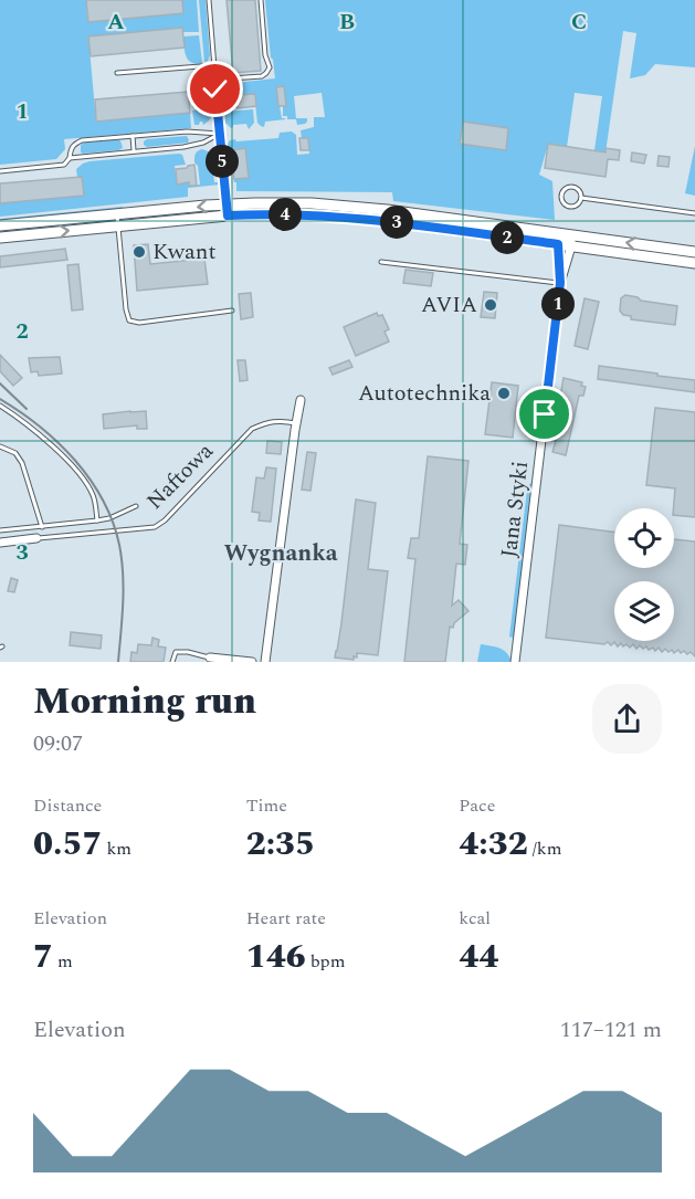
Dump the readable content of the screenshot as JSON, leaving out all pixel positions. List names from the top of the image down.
{
  "streets": {
    "street": ["Naftowa", "Jana Styki"]
  },
  "districts": ["Wygnanka"],
  "places": ["Kwant", "AVIA", "Autotechnika"],
  "page": {
    "pins": [
      "5",
      "4",
      "3",
      "2",
      "1"
    ],
    "heading": ["Morning run", "09:07"],
    "stats": [
      ["Distance", "0.57 km"],
      ["Time", "2:35"],
      ["Pace", "4:32 /km"],
      ["Elevation", "7 m"],
      ["Heart rate", "146 bpm"],
      ["kcal", "44"]
    ],
    "chart": ["Elevation", "117–121 m"]
  },
  "grid": {
    "columns": ["A", "B", "C"],
    "rows": ["1", "2", "3"]
  }
}
